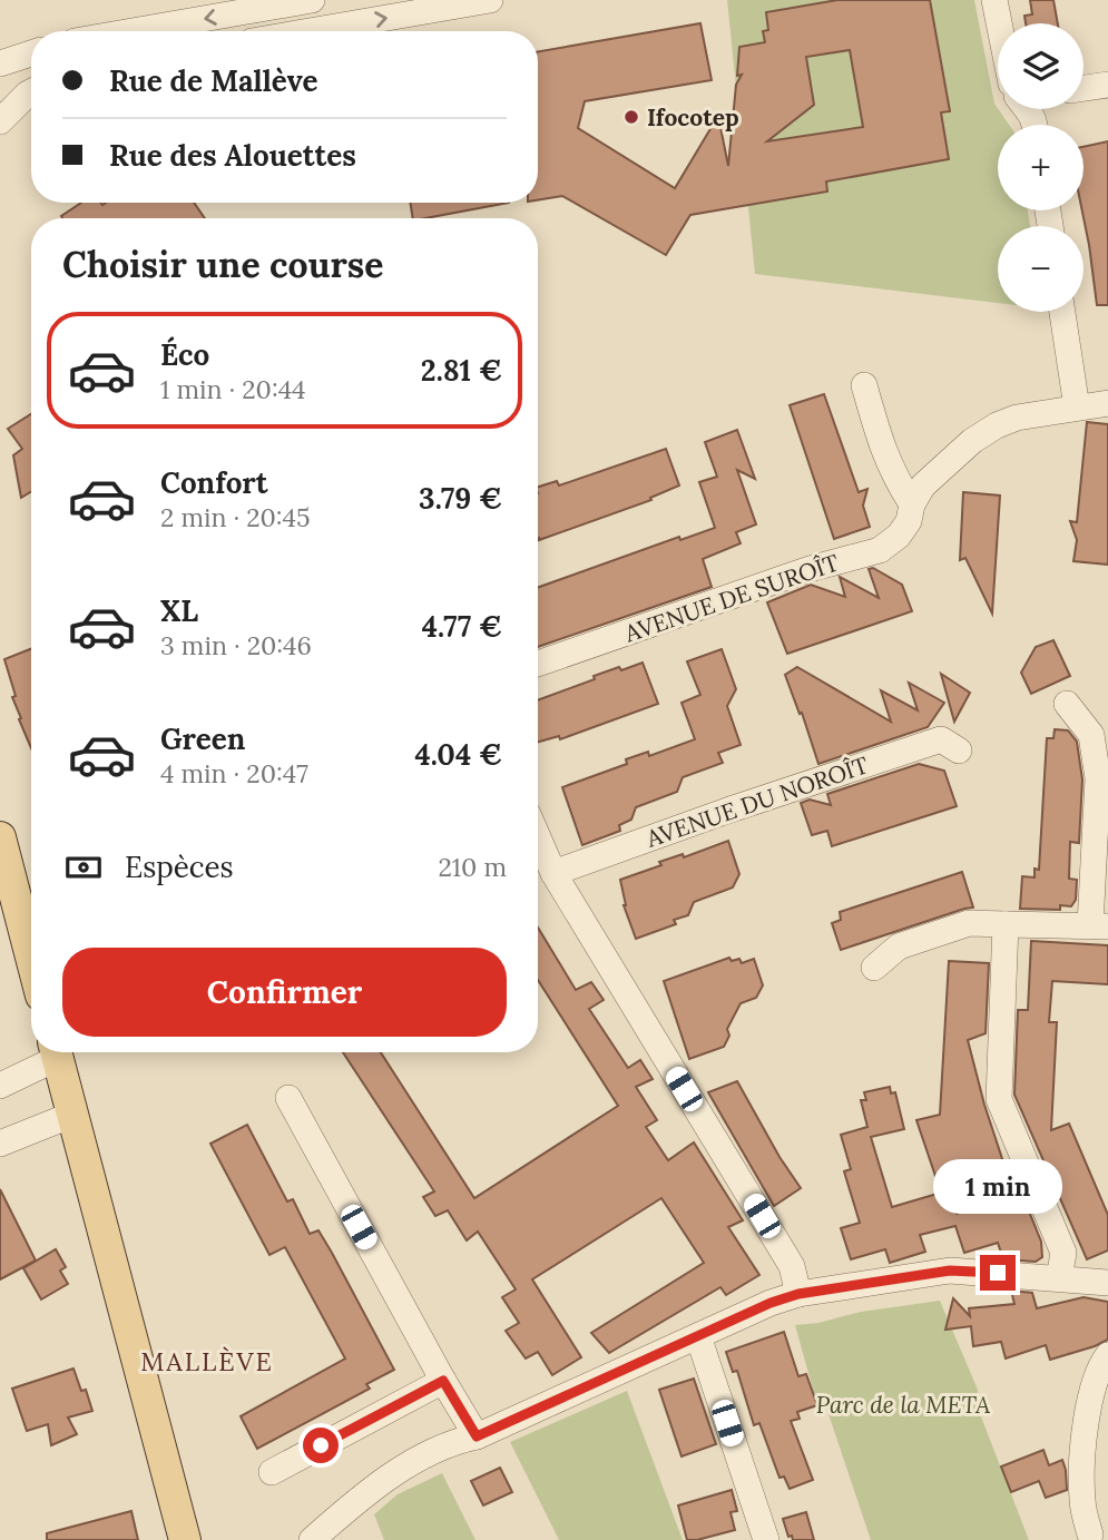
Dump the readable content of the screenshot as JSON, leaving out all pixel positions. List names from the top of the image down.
{
  "streets": {
    "street": ["AVENUE DE SUROÎT", "AVENUE DU NOROÎT"]
  },
  "districts": ["MALLÈVE"],
  "parks": ["Parc de la META"],
  "places": ["Ifocotep"],
  "page": {
    "map_buttons": ["+", "−"],
    "banner": ["Rue de Mallève", "Rue des Alouettes"],
    "heading": "Choisir une course",
    "list": [
      {
        "name": "Éco",
        "note": "1 min · 20:44",
        "value": "2.81 €"
      },
      {
        "name": "Confort",
        "note": "2 min · 20:45",
        "value": "3.79 €"
      },
      {
        "name": "XL",
        "note": "3 min · 20:46",
        "value": "4.77 €"
      },
      {
        "name": "Green",
        "note": "4 min · 20:47",
        "value": "4.04 €"
      }
    ],
    "pay": ["Espèces", "210 m"],
    "buttons": "Confirmer",
    "bubble": "1 min"
  }
}
